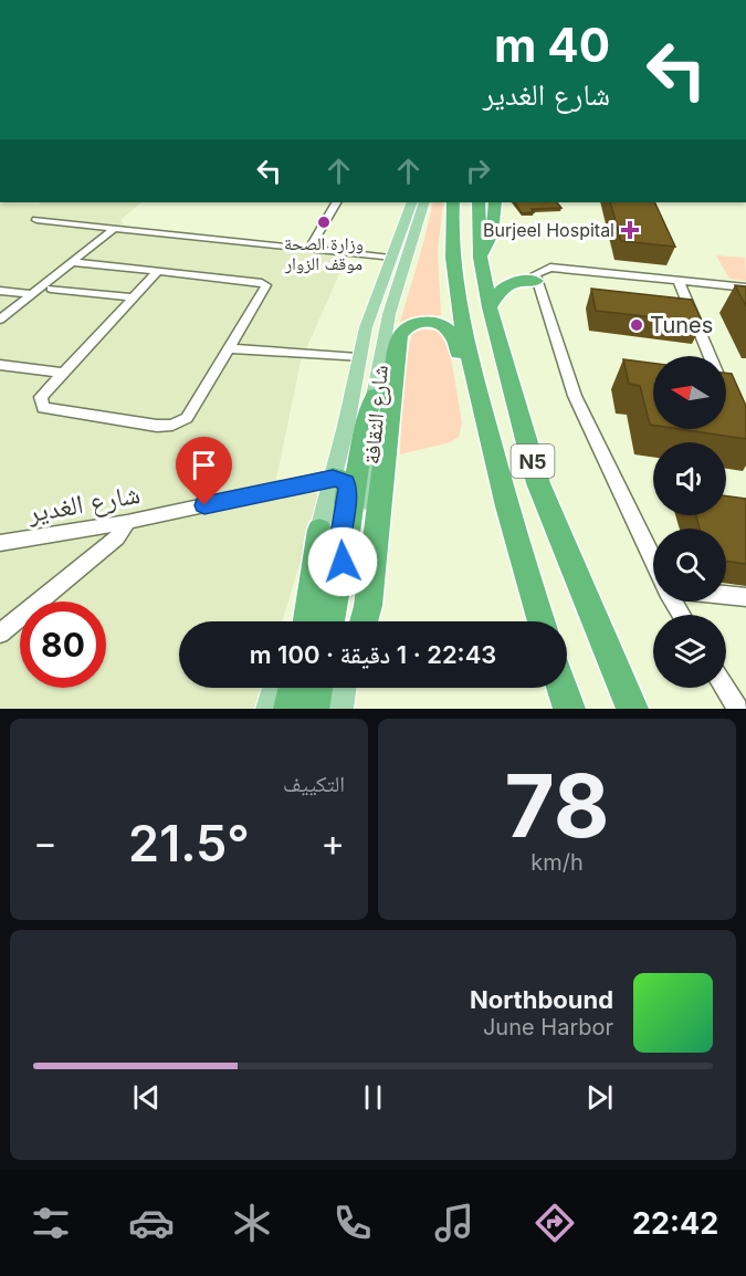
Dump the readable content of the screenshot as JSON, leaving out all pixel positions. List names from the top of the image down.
{
  "streets": {
    "highway": ["N5"],
    "main road": ["شارع الثقافة"],
    "street": ["شارع الغدير"]
  },
  "crossings": [
    ["شارع الثقافة", "شارع الغدير"]
  ],
  "places": {
    "other": ["وزارة الصحة موقف الزوار", "Tunes"],
    "health": ["Burjeel Hospital"]
  },
  "north": "left",
  "page": {
    "turn": ["40 m", "شارع الغدير"],
    "limit": "80",
    "trip": "22:43 · 1 دقيقة · 100 m",
    "tile": [
      ["78", "km/h"],
      "التكييف"
    ],
    "heat": ["−", "21.5°", "+"],
    "song": ["Northbound", "June Harbor"],
    "tabs": "22:42"
  }
}
